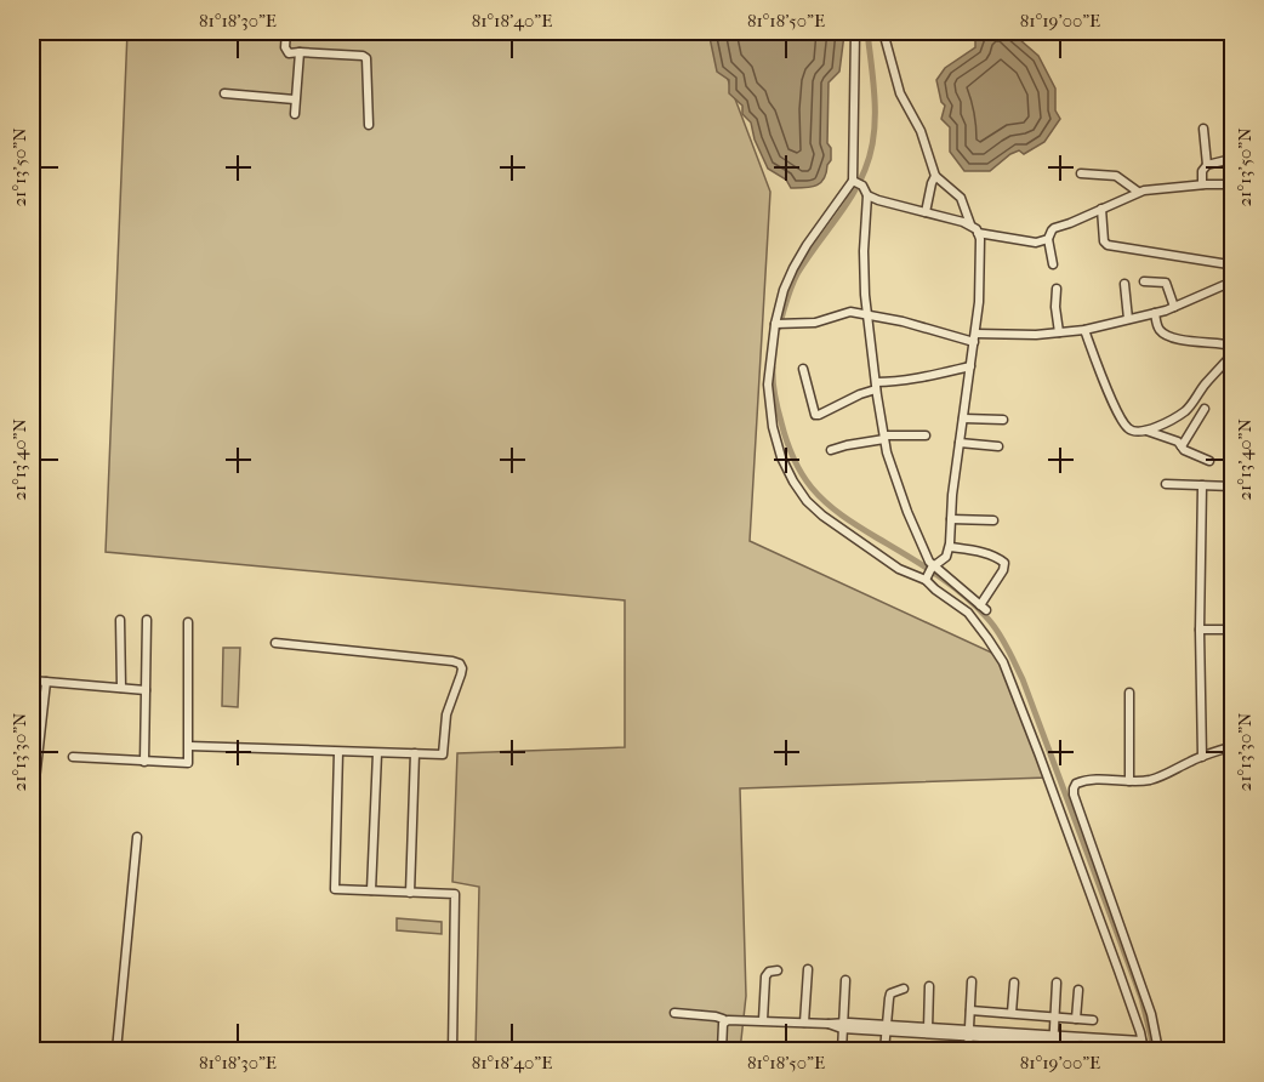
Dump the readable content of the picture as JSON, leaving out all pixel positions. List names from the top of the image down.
{
  "coordinates": [
    "81°18'30\"E",
    "81°18'40\"E",
    "81°18'50\"E",
    "81°19'00\"E",
    "21°13'50\"N",
    "21°13'40\"N",
    "21°13'30\"N"
  ]
}
